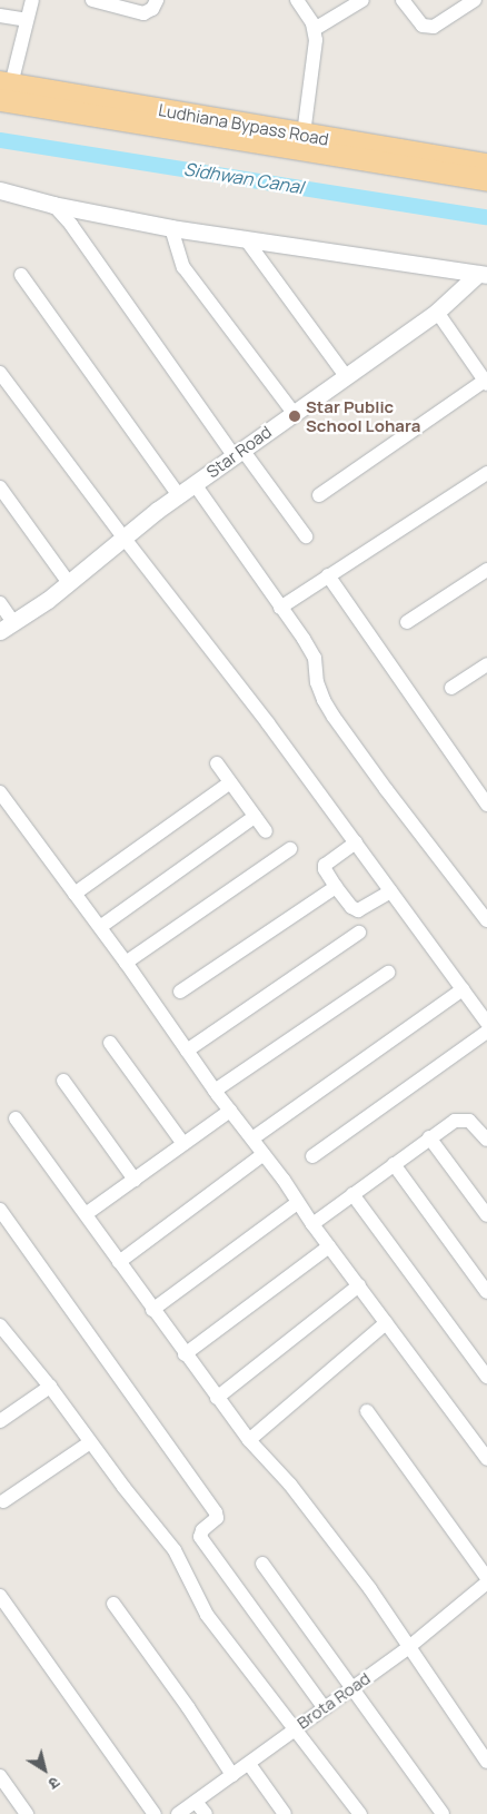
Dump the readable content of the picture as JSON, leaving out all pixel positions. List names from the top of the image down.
{
  "streets": {
    "highway": ["Ludhiana Bypass Road"],
    "street": ["Star Road", "Brota Road"]
  },
  "water": ["Sidhwan Canal"],
  "places": ["Star Public School Lohara"],
  "north": "bottom right"
}
